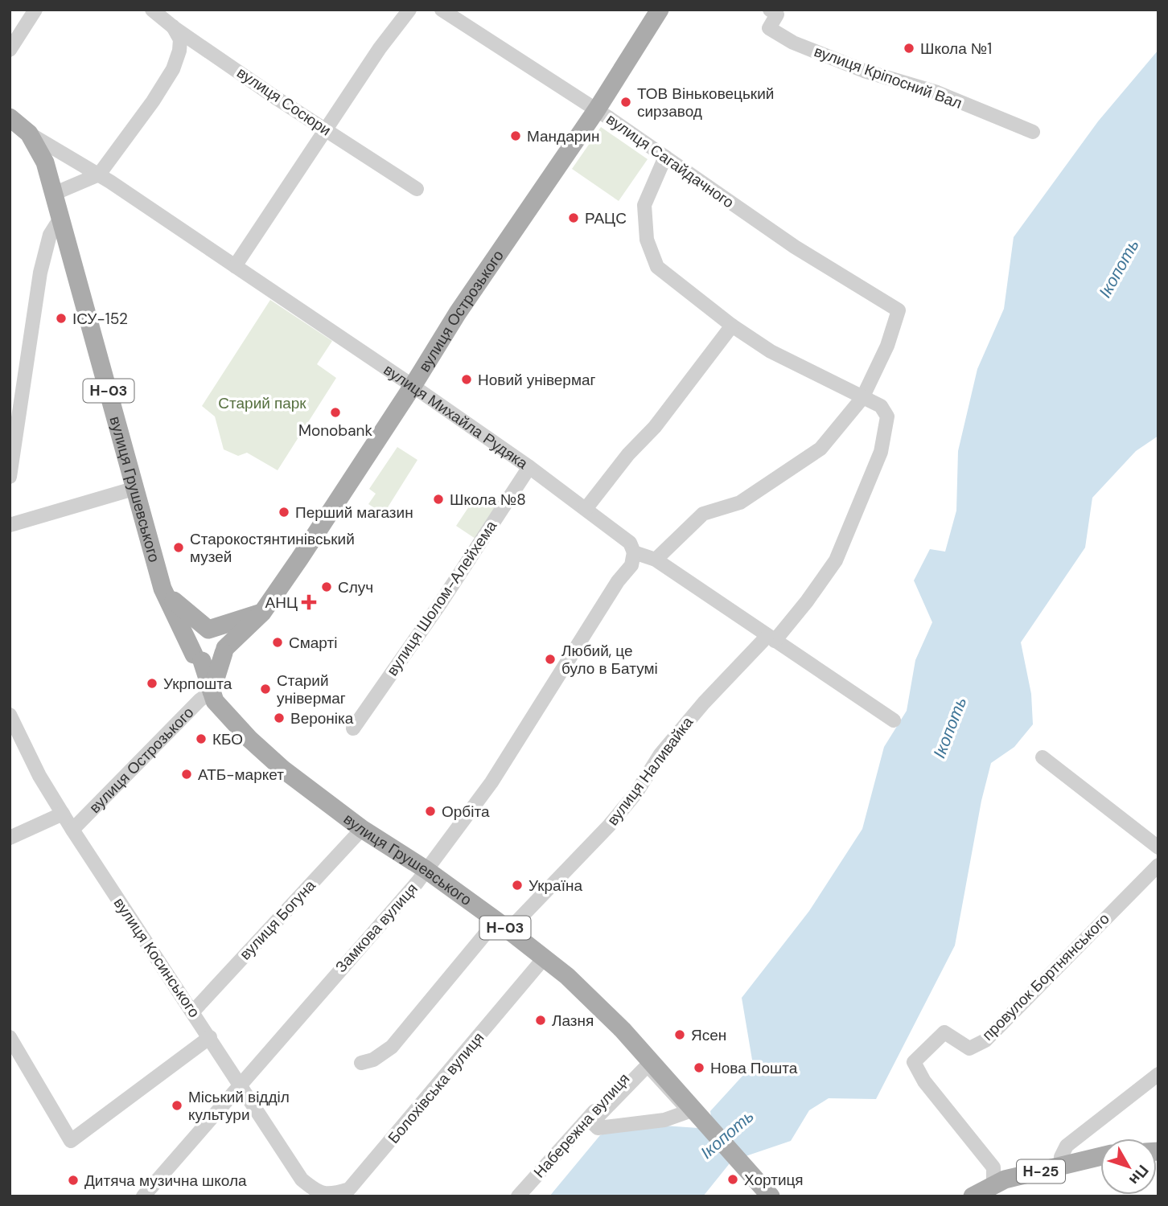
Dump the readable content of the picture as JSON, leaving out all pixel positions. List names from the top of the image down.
{
  "streets": {
    "main road": [
      "вулиця Острозького",
      "Н-03",
      "вулиця Михайла Рудяка",
      "вулиця Грушевського",
      "Н-25"
    ],
    "street": [
      "вулиця Кріпосний Вал",
      "вулиця Сосюри",
      "вулиця Сагайдачного",
      "вулиця Шолом-Алейхема",
      "вулиця Наливайка",
      "вулиця Богуна",
      "Замкова вулиця",
      "вулиця Косинського",
      "провулок Бортнянського",
      "Болохівська вулиця",
      "Набережна вулиця"
    ]
  },
  "crossings": [
    ["вулиця Сагайдачного", "вулиця Острозького"],
    ["вулиця Сагайдачного", "вулиця Наливайка"],
    ["вулиця Острозького", "Н-03"],
    ["вулиця Острозького", "вулиця Михайла Рудяка"],
    ["вулиця Острозького", "вулиця Грушевського"],
    ["вулиця Острозького", "вулиця Косинського"],
    ["Н-03", "вулиця Грушевського"],
    ["вулиця Михайла Рудяка", "вулиця Грушевського"],
    ["вулиця Михайла Рудяка", "вулиця Шолом-Алейхема"],
    ["вулиця Михайла Рудяка", "вулиця Наливайка"],
    ["вулиця Михайла Рудяка", "Замкова вулиця"],
    ["вулиця Грушевського", "вулиця Наливайка"],
    ["вулиця Грушевського", "вулиця Богуна"],
    ["вулиця Грушевського", "Замкова вулиця"],
    ["вулиця Грушевського", "Болохівська вулиця"],
    ["вулиця Грушевського", "Набережна вулиця"],
    ["вулиця Богуна", "вулиця Косинського"],
    ["Замкова вулиця", "вулиця Косинського"],
    ["вулиця Косинського", "Болохівська вулиця"],
    ["провулок Бортнянського", "Н-25"]
  ],
  "water": ["Ікопоть"],
  "parks": ["Старий парк"],
  "places": {
    "other": [
      "Школа №1",
      "ТОВ Віньковецький сирзавод",
      "Мандарин",
      "РАЦС",
      "ІСУ-152",
      "Новий універмаг",
      "Monobank",
      "Школа №8",
      "Перший магазин",
      "Старокостянтинівський музей",
      "Случ",
      "Смарті",
      "Любий, це було в Батумі",
      "Укрпошта",
      "Старий універмаг",
      "Вероніка",
      "КБО",
      "АТБ-маркет",
      "Орбіта",
      "Україна",
      "Лазня",
      "Ясен",
      "Нова Пошта",
      "Міський відділ культури",
      "Хортиця",
      "Дитяча музична школа"
    ],
    "health": ["АНЦ"]
  },
  "north": "bottom right"
}
